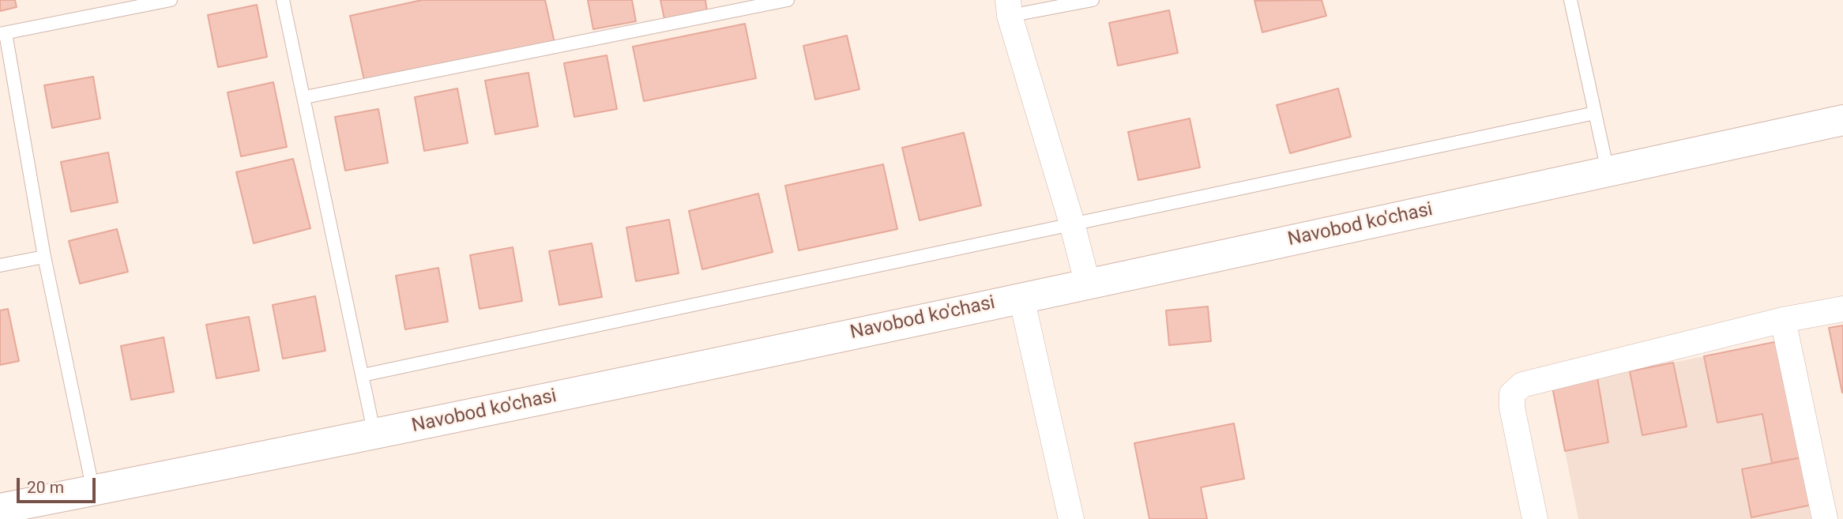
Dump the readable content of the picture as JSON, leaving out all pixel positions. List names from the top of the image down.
{
  "streets": {
    "street": ["Navobod ko'chasi"]
  },
  "scale_bar": "20 m"
}
